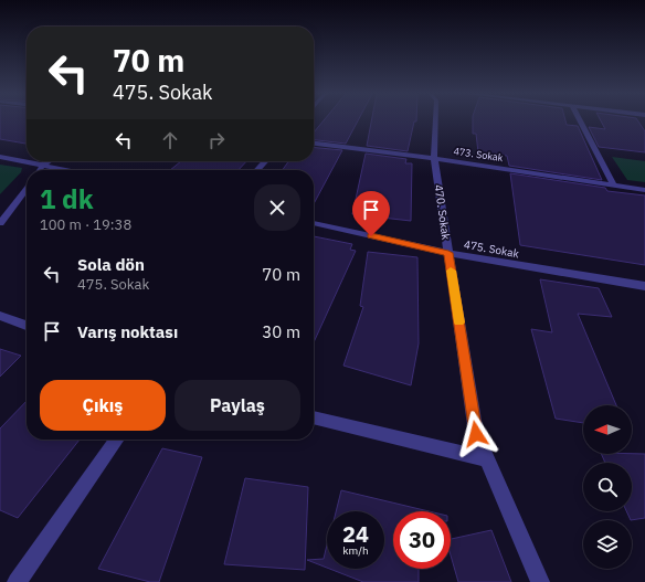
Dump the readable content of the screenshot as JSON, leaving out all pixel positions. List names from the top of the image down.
{
  "streets": {
    "street": ["473. Sokak", "470. Sokak", "475. Sokak"]
  },
  "crossings": [
    ["473. Sokak", "470. Sokak"],
    ["470. Sokak", "475. Sokak"]
  ],
  "north": "left",
  "page": {
    "turn": ["70 m", "475. Sokak"],
    "heading": ["1 dk", "100 m · 19:38"],
    "list": [
      {
        "name": "Sola dön",
        "note": "475. Sokak",
        "value": "70 m"
      },
      {
        "name": "Varış noktası",
        "value": "30 m"
      }
    ],
    "buttons": ["Çıkış", "Paylaş"],
    "speed": "24 km/h",
    "limit": "30"
  }
}
